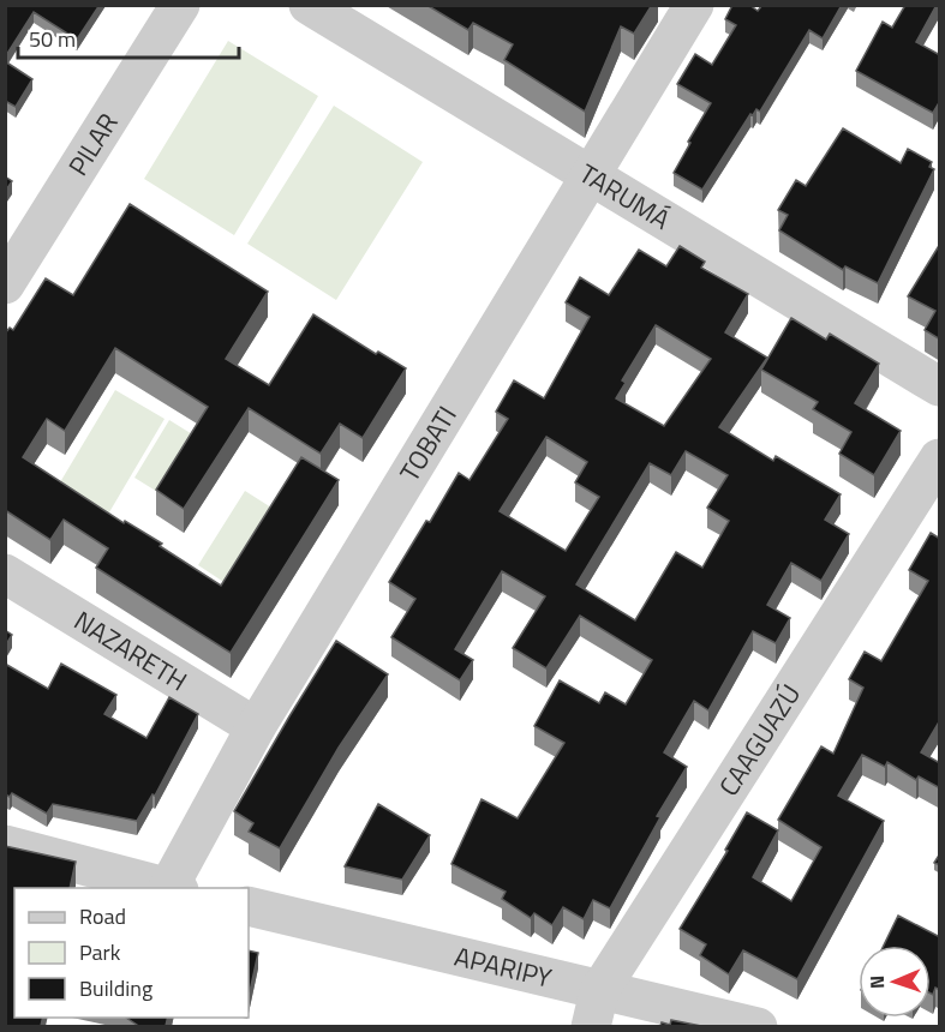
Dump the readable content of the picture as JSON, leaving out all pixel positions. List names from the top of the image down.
{
  "streets": {
    "street": [
      "PILAR",
      "TARUMÁ",
      "TOBATI",
      "NAZARETH",
      "CAAGUAZÚ",
      "APARIPY"
    ]
  },
  "crossings": [
    ["TARUMÁ", "TOBATI"],
    ["TOBATI", "NAZARETH"],
    ["CAAGUAZÚ", "APARIPY"]
  ],
  "legend": ["Road", "Park", "Building"],
  "scale_bar": "50 m",
  "north": "left"
}
